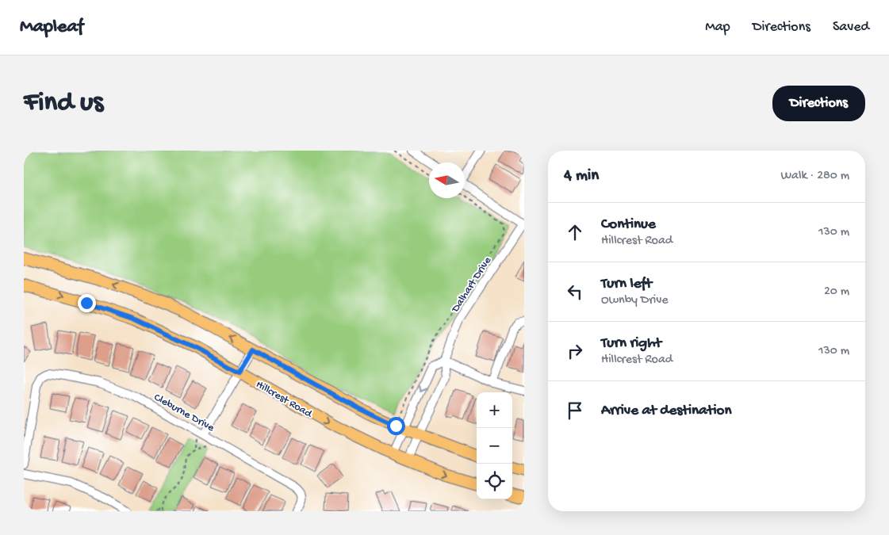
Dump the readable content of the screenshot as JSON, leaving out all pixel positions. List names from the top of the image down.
{
  "streets": {
    "main road": ["Hillcrest Road"],
    "street": ["Dalhart Drive", "Cleburne Drive"]
  },
  "crossings": [
    ["Dalhart Drive", "Hillcrest Road"]
  ],
  "north": "left",
  "page": {
    "header": "Mapleaf",
    "nav": ["Map", "Directions", "Saved"],
    "buttons": "Directions",
    "title": "Find us",
    "heading": ["4 min", "Walk · 280 m"],
    "list": [
      ["Continue", "Hillcrest Road", "130 m"],
      ["Turn left", "Ownby Drive", "20 m"],
      ["Turn right", "Hillcrest Road", "130 m"],
      "Arrive at destination"
    ],
    "map_buttons": ["+", "−"]
  }
}
